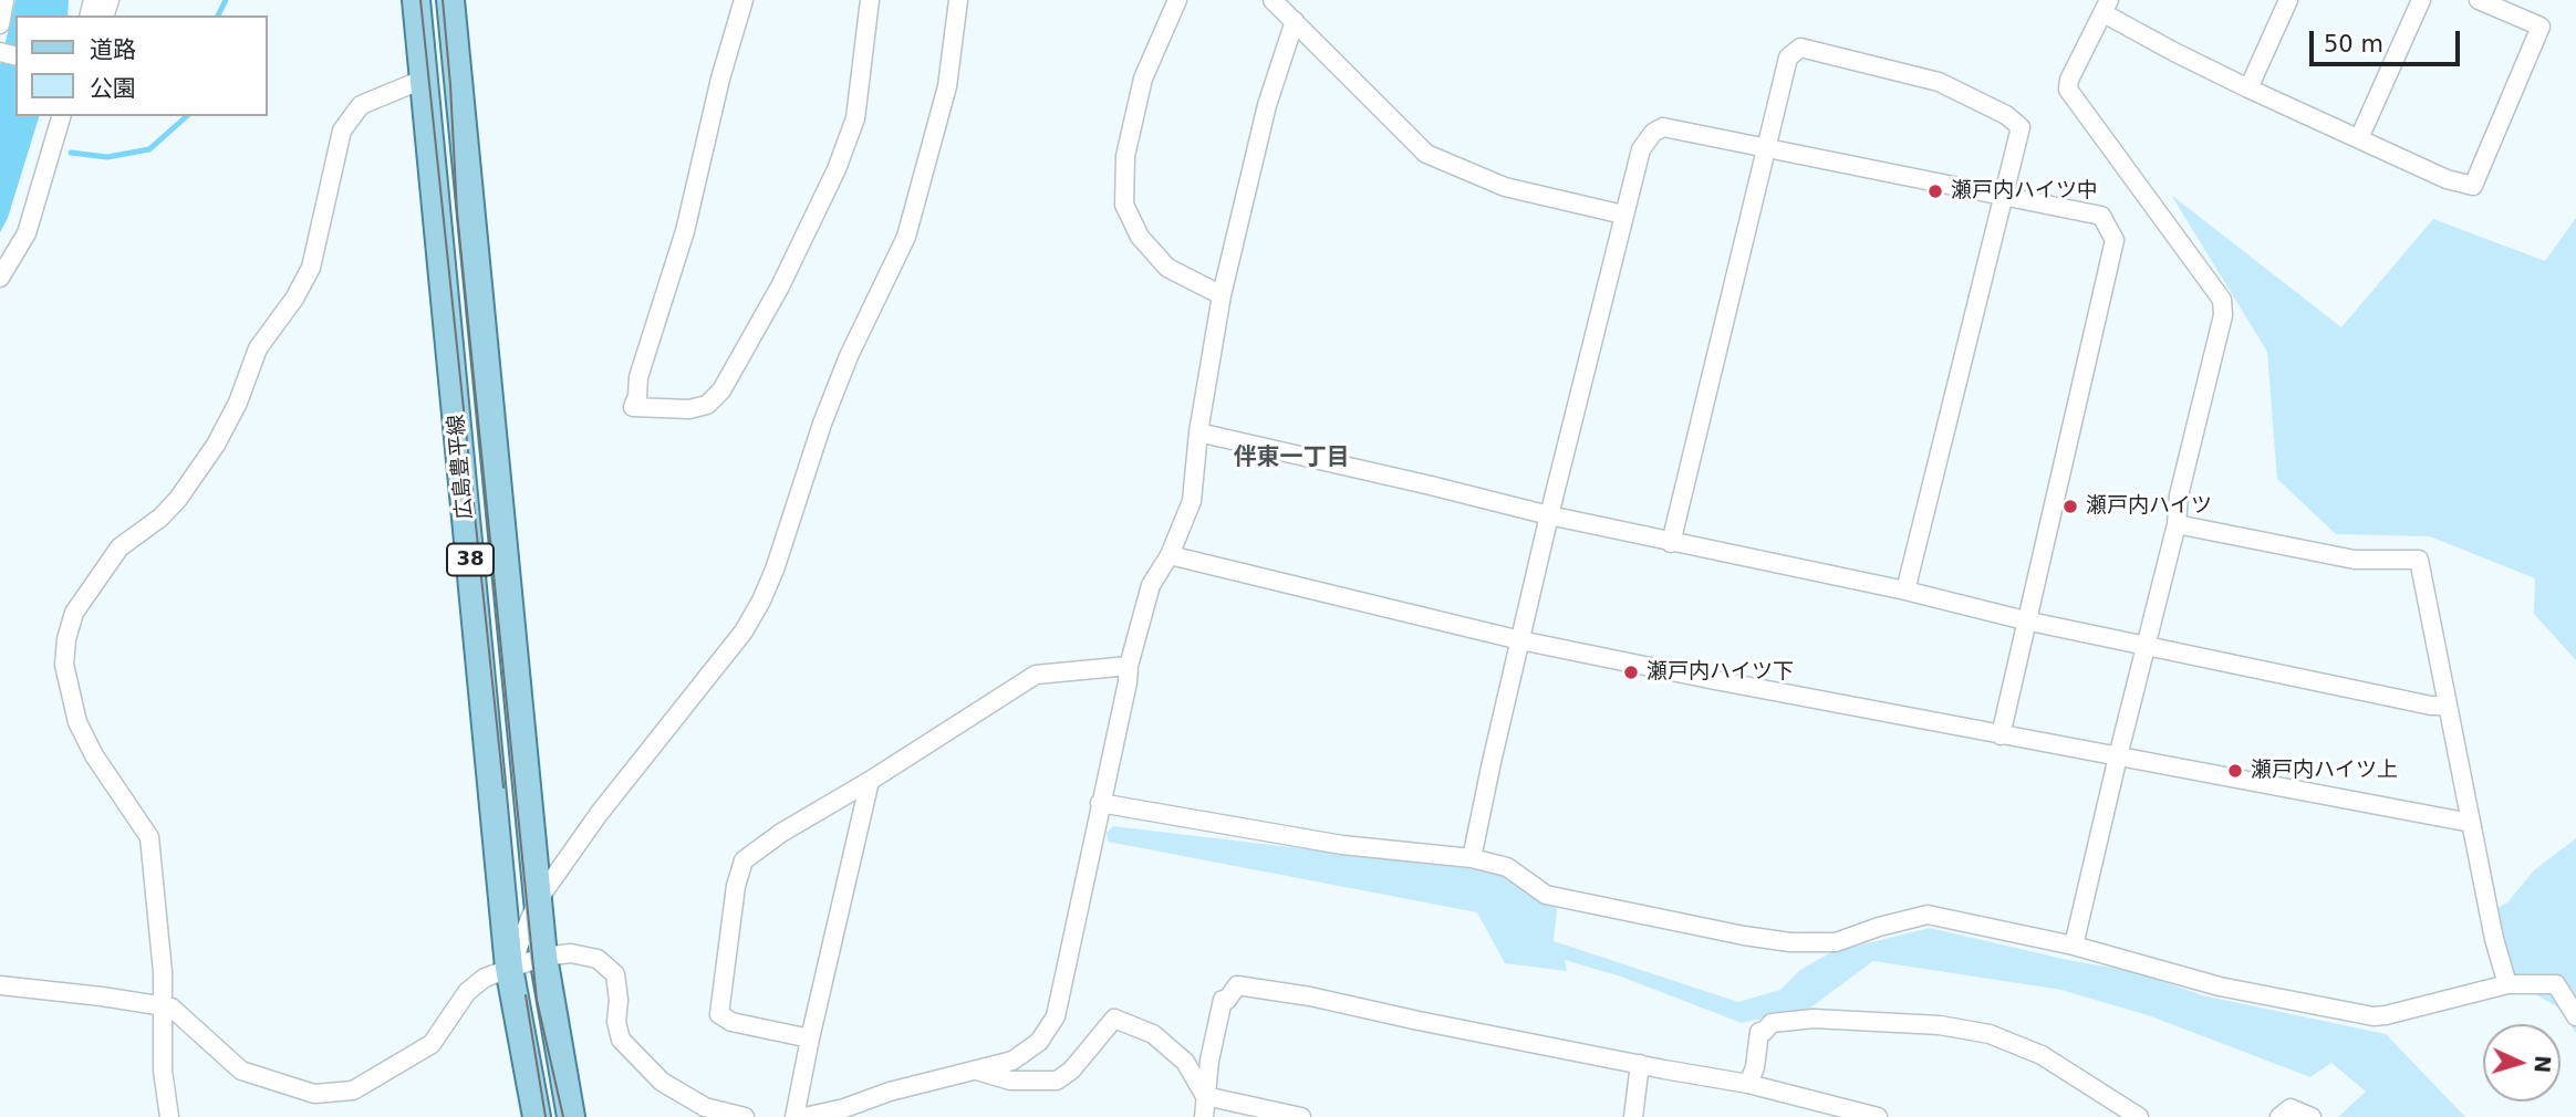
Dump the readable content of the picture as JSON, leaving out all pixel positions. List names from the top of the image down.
{
  "streets": {
    "main road": ["広島豊平線", "38"]
  },
  "districts": ["伴東一丁目"],
  "places": [
    "瀬戸内ハイツ中",
    "瀬戸内ハイツ",
    "瀬戸内ハイツ下",
    "瀬戸内ハイツ上"
  ],
  "legend": ["道路", "公園"],
  "scale_bar": "50 m",
  "north": "right"
}
